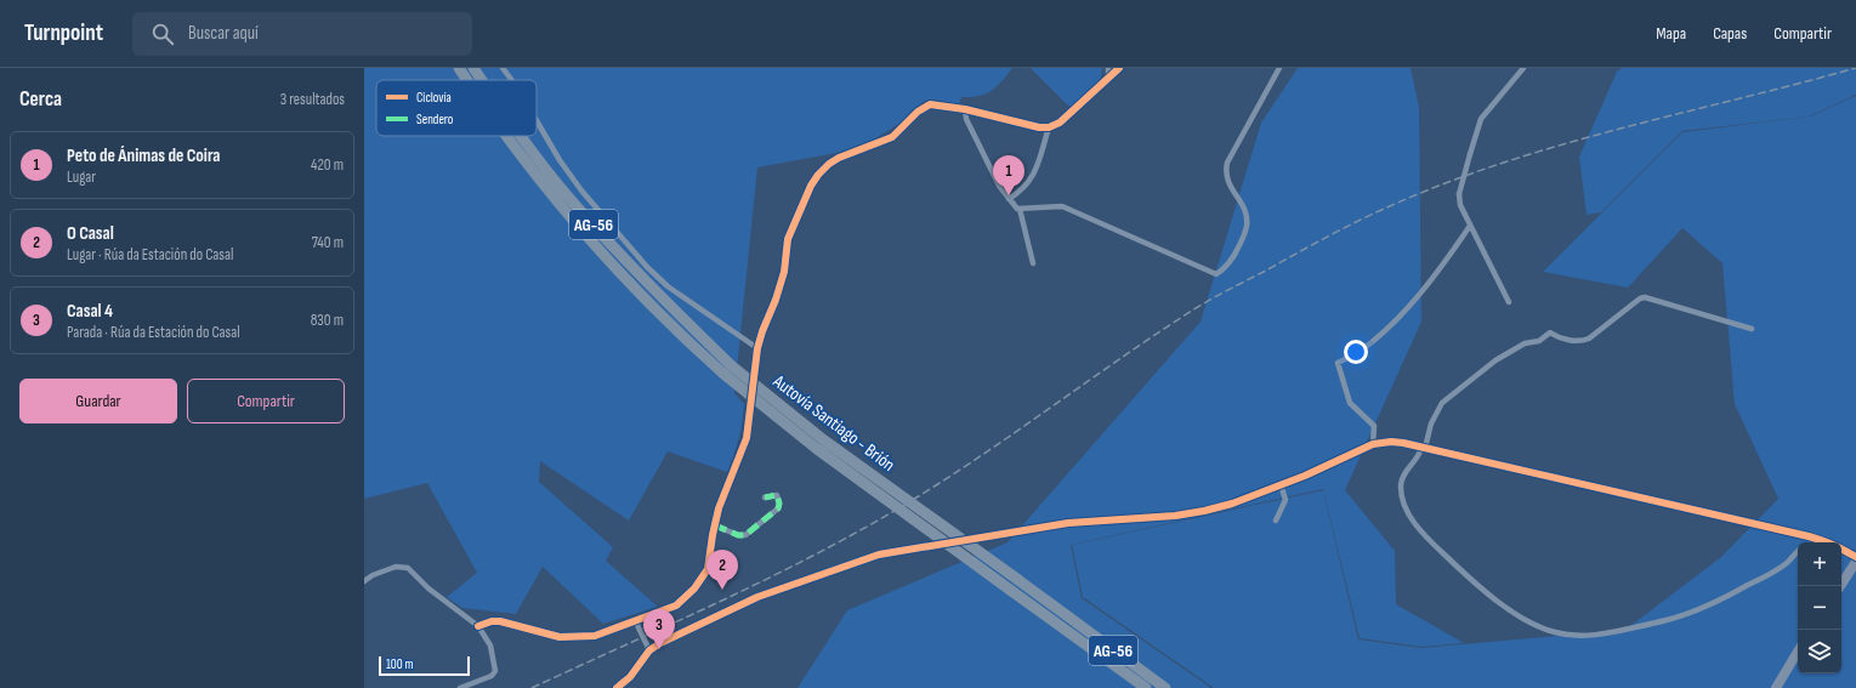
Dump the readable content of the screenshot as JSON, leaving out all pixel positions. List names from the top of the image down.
{
  "streets": {
    "highway": ["AG-56", "Autovía Santiago - Brión"]
  },
  "legend": ["Ciclovía", "Sendero"],
  "scale_bar": "100 m",
  "page": {
    "header": "Turnpoint",
    "search": "Buscar aquí",
    "nav": ["Mapa", "Capas", "Compartir"],
    "heading": ["Cerca", "3 resultados"],
    "list": [
      {
        "mark": "1",
        "name": "Peto de Ánimas de Coira",
        "note": "Lugar",
        "value": "420 m"
      },
      {
        "mark": "2",
        "name": "O Casal",
        "note": "Lugar · Rúa da Estación do Casal",
        "value": "740 m"
      },
      {
        "mark": "3",
        "name": "Casal 4",
        "note": "Parada · Rúa da Estación do Casal",
        "value": "830 m"
      }
    ],
    "pins": ["1", "2", "3"],
    "buttons": ["Guardar", "Compartir"],
    "map_buttons": ["+", "−"],
    "scale": "100 m"
  }
}
